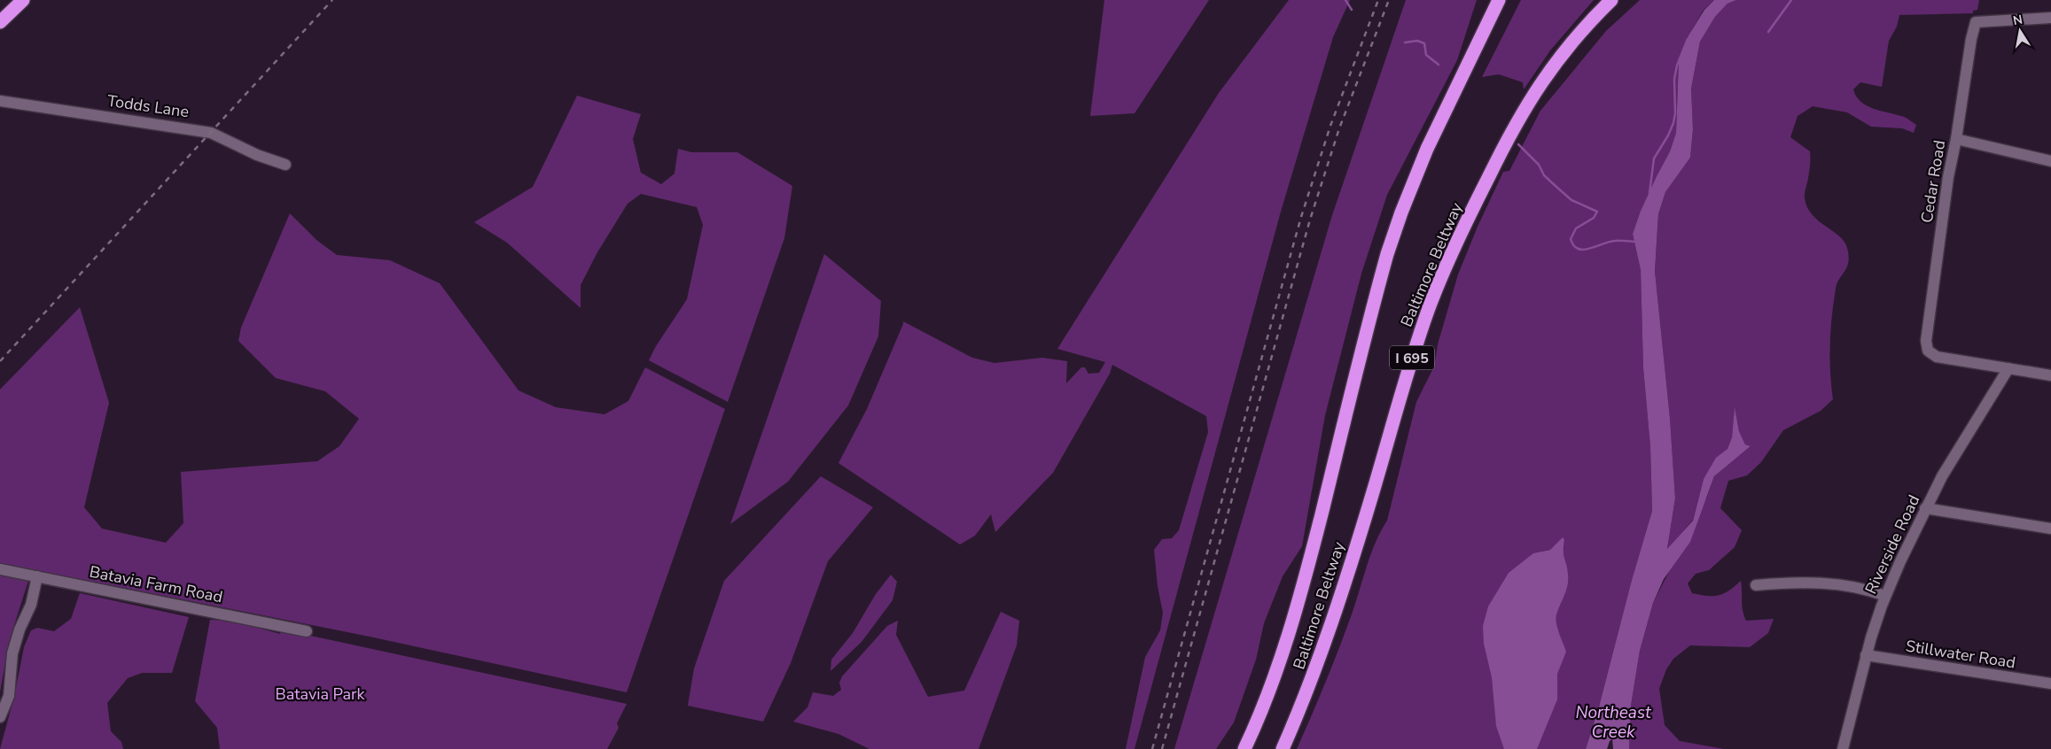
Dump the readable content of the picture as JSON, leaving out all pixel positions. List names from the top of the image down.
{
  "streets": {
    "highway": ["Baltimore Beltway", "I 695"],
    "street": [
      "Todds Lane",
      "Cedar Road",
      "Riverside Road",
      "Batavia Farm Road",
      "Stillwater Road"
    ]
  },
  "crossings": [
    ["Cedar Road", "Riverside Road"],
    ["Riverside Road", "Stillwater Road"]
  ],
  "water": ["Northeast Creek"],
  "parks": ["Batavia Park"],
  "north": "top"
}
